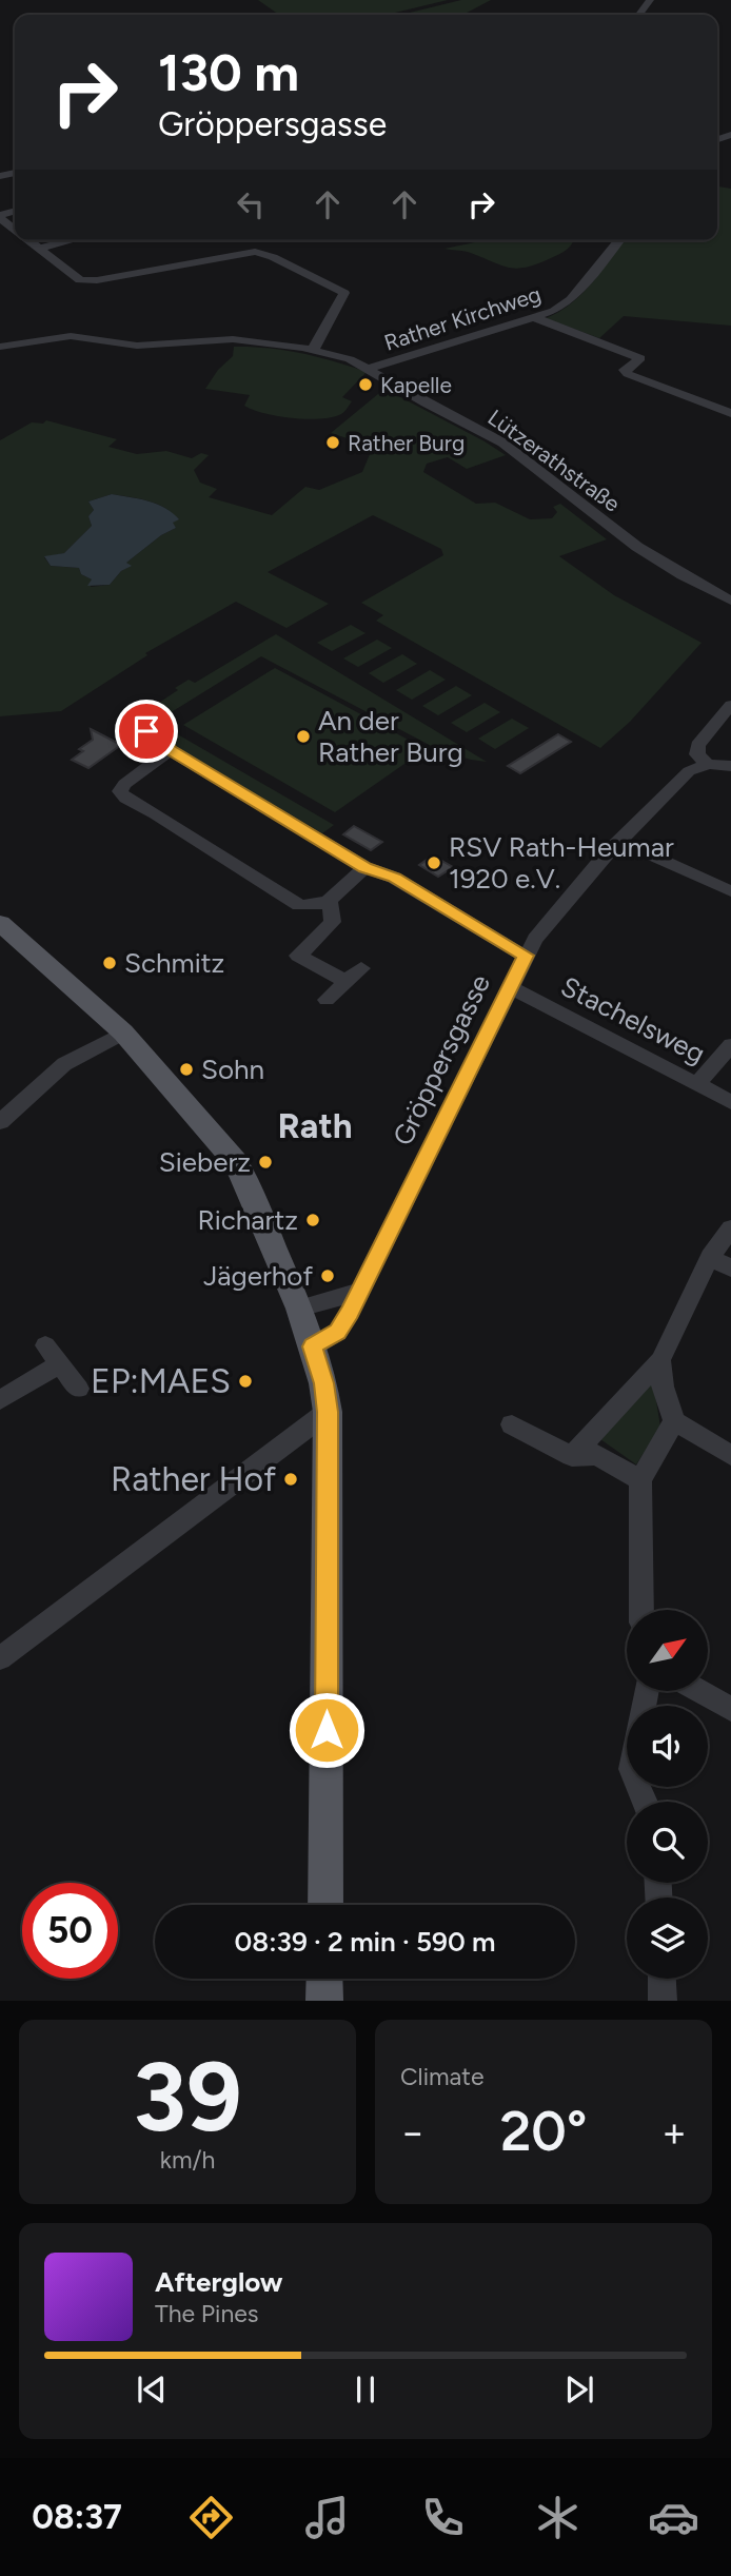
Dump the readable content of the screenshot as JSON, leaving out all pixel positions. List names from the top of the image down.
{
  "streets": {
    "street": [
      "Rather Kirchweg",
      "Lützerathstraße",
      "Stachelsweg",
      "Gröppersgasse"
    ]
  },
  "crossings": [
    ["Rather Kirchweg", "Lützerathstraße"],
    ["Stachelsweg", "Gröppersgasse"]
  ],
  "districts": ["Rath"],
  "places": [
    "Kapelle",
    "Rather Burg",
    "An der Rather Burg",
    "RSV Rath-Heumar 1920 e.V.",
    "Schmitz",
    "Sohn",
    "Sieberz",
    "Richartz",
    "Jägerhof",
    "EP:MAES",
    "Rather Hof"
  ],
  "north": "top right",
  "page": {
    "turn": ["130 m", "Gröppersgasse"],
    "limit": "50",
    "trip": "08:39 · 2 min · 590 m",
    "tile": [
      ["39", "km/h"],
      "Climate"
    ],
    "heat": ["−", "20°", "+"],
    "song": ["Afterglow", "The Pines"],
    "tabs": "08:37"
  }
}
